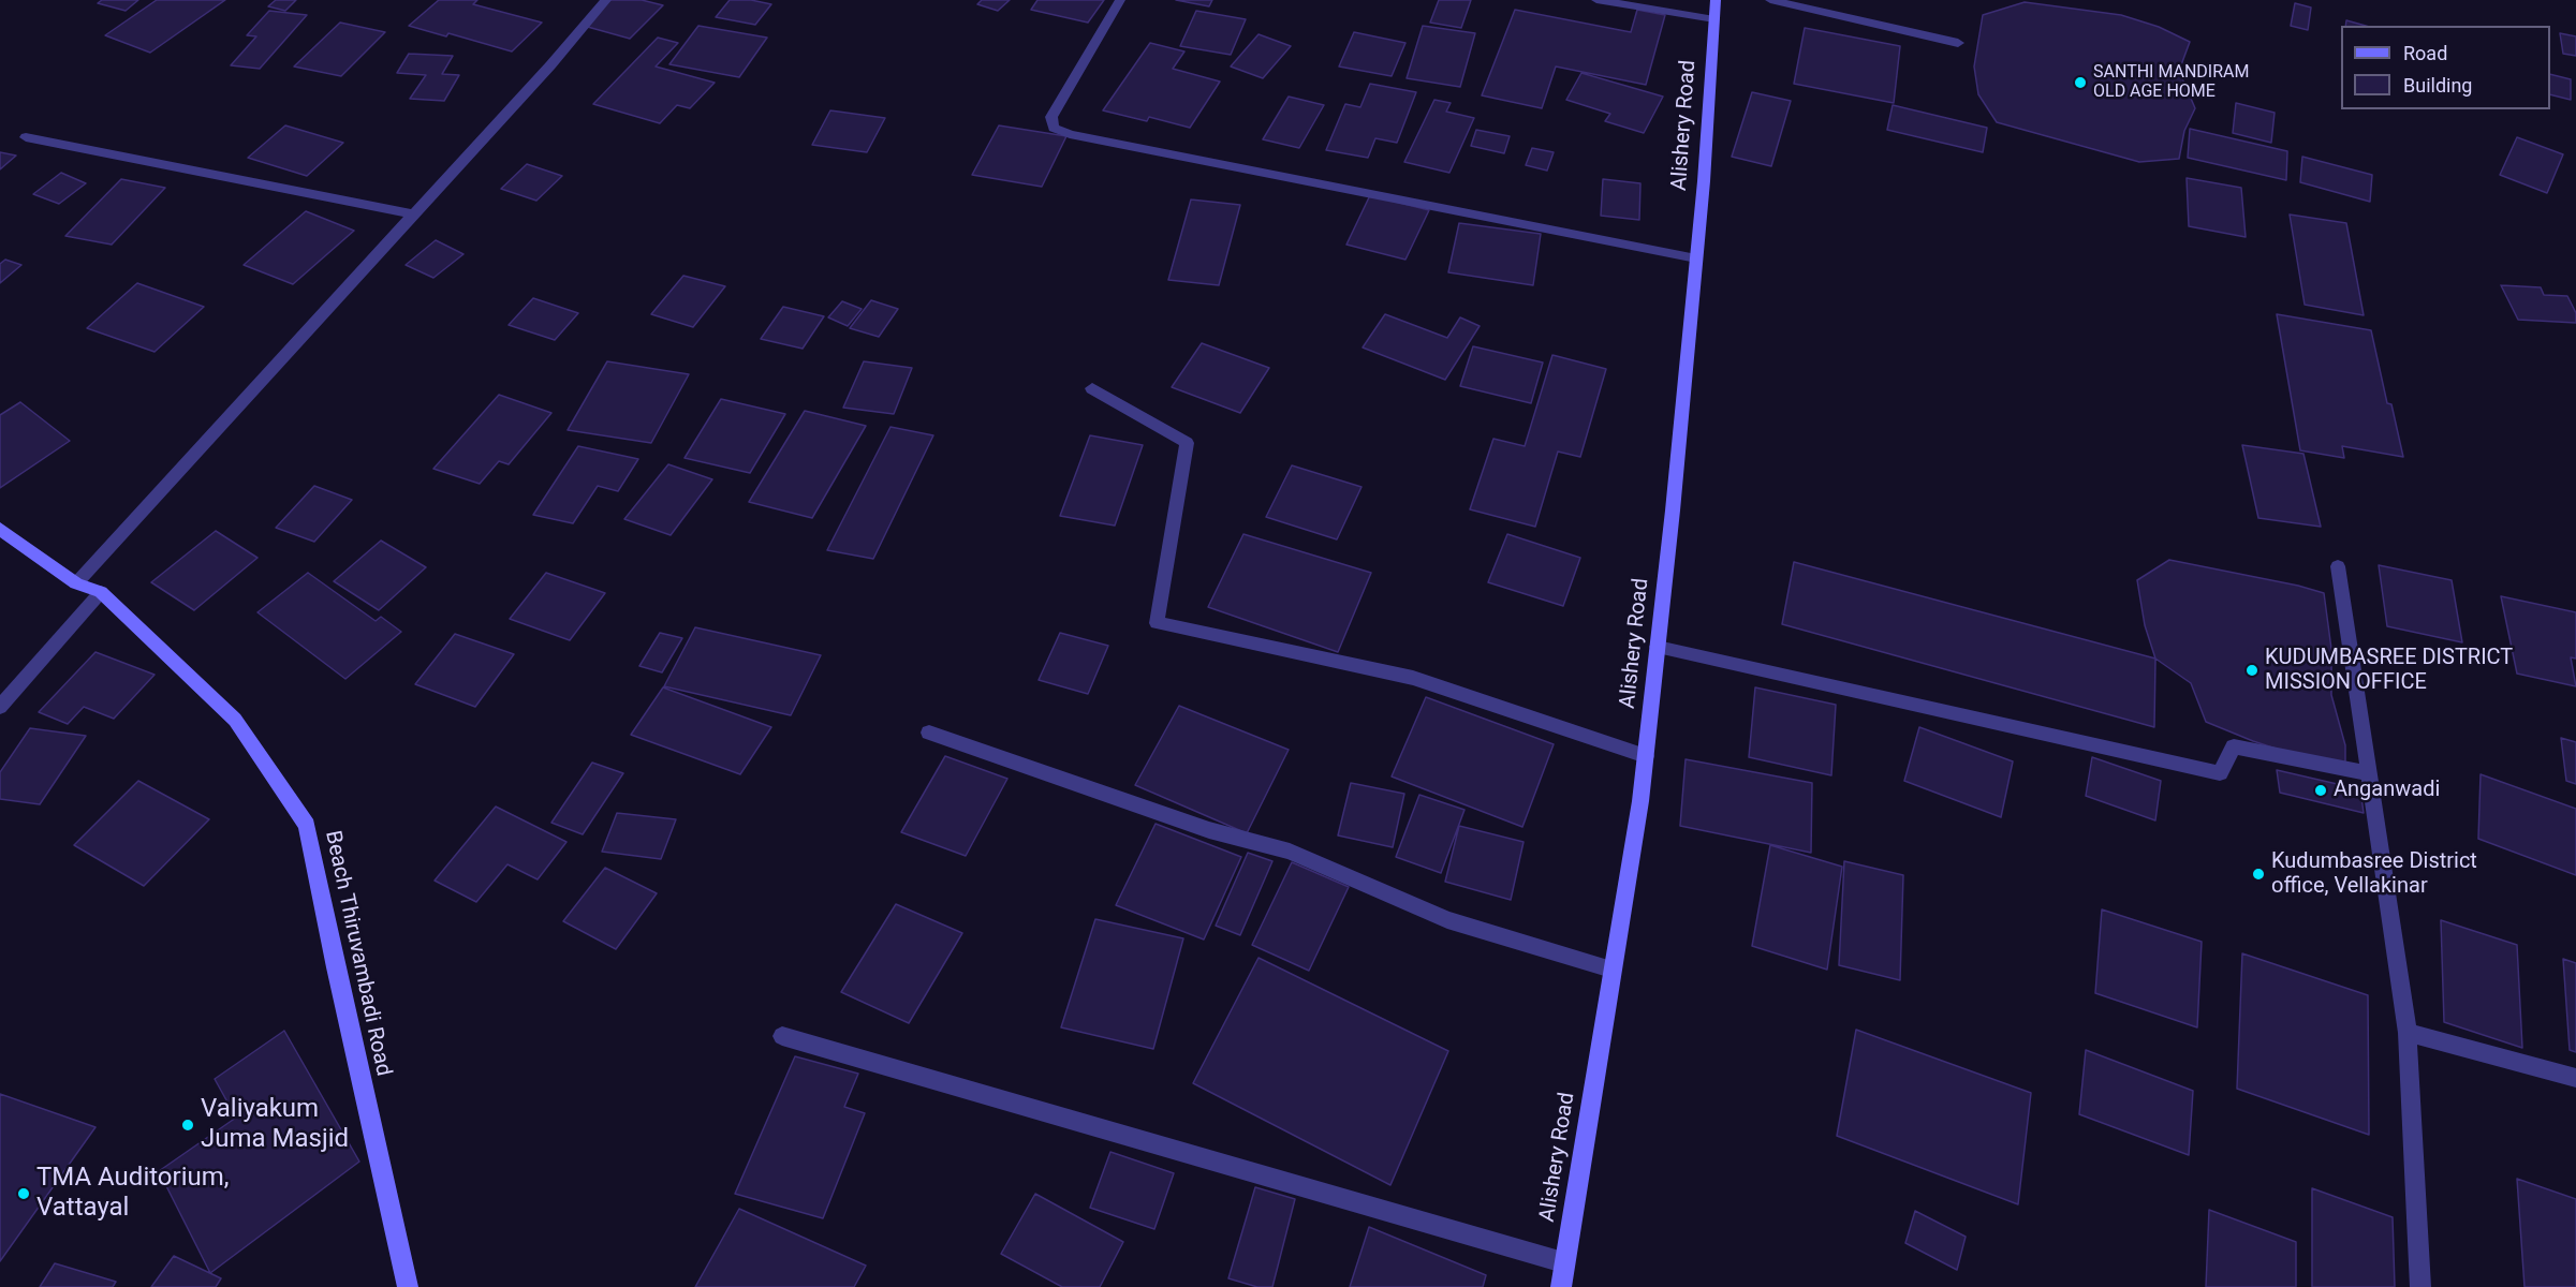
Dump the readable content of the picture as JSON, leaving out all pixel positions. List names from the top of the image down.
{
  "streets": {
    "main road": ["Alishery Road", "Beach Thiruvambadi Road"]
  },
  "places": [
    "SANTHI MANDIRAM OLD AGE HOME",
    "KUDUMBASREE DISTRICT MISSION OFFICE",
    "Anganwadi",
    "Kudumbasree District office, Vellakinar",
    "Valiyakum Juma Masjid",
    "TMA Auditorium, Vattayal"
  ],
  "legend": ["Road", "Building"]
}
